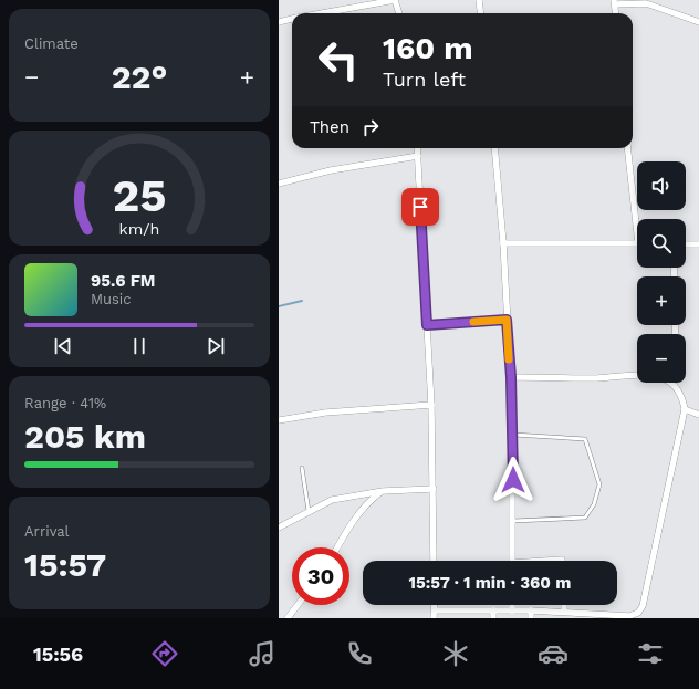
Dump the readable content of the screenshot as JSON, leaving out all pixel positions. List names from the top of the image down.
{
  "page": {
    "tile": [
      "Climate",
      ["Range · 41%", "205 km"],
      ["Arrival", "15:57"]
    ],
    "turn": ["160 m", "Turn left"],
    "heat": ["−", "22°", "+"],
    "then": "Then",
    "map_buttons": ["+", "−"],
    "song": ["95.6 FM", "Music"],
    "limit": "30",
    "trip": "15:57 · 1 min · 360 m",
    "tabs": "15:56",
    "gauge": ["25", "km/h"]
  }
}
